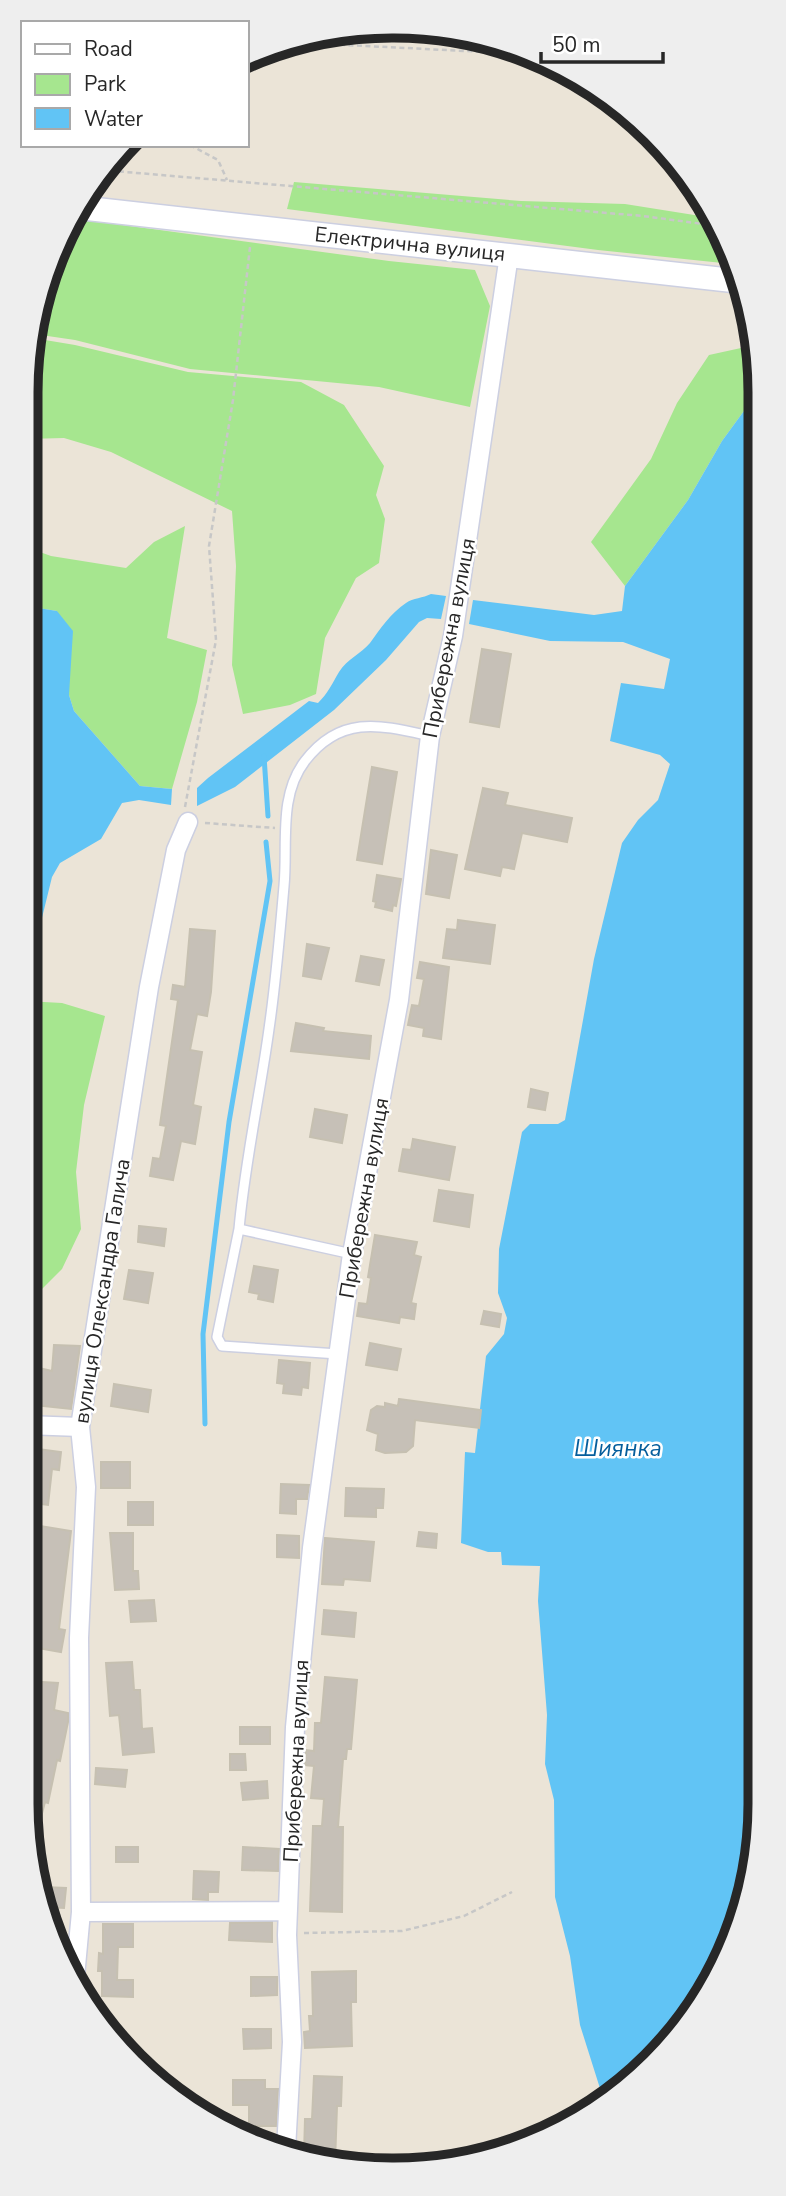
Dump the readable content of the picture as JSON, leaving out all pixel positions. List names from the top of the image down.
{
  "streets": {
    "street": ["Електрична вулиця", "Прибережна вулиця", "вулиця Олександра Галича"]
  },
  "crossings": [
    ["Електрична вулиця", "Прибережна вулиця"]
  ],
  "water": ["Шиянка"],
  "legend": ["Road", "Park", "Water"],
  "scale_bar": "50 m"
}
